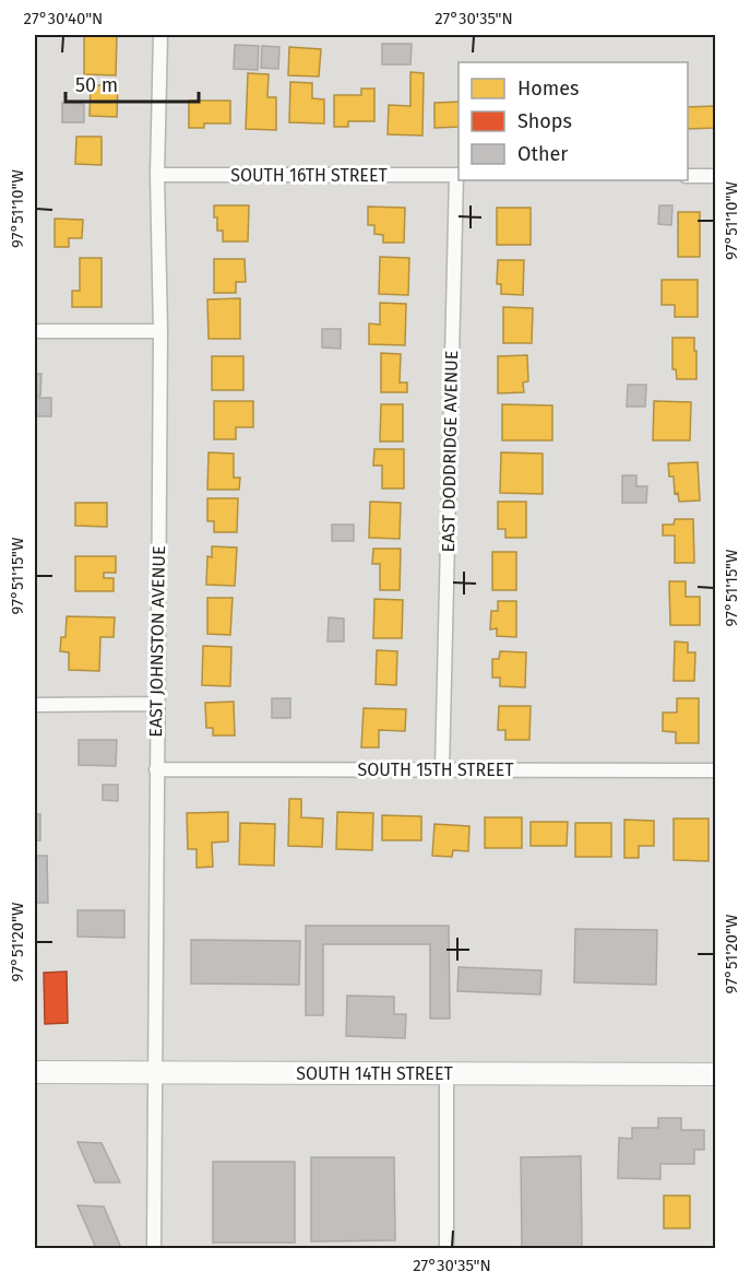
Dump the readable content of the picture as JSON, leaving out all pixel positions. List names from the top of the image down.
{
  "streets": {
    "main road": ["SOUTH 14TH STREET"],
    "street": [
      "SOUTH 16TH STREET",
      "EAST DODDRIDGE AVENUE",
      "EAST JOHNSTON AVENUE",
      "SOUTH 15TH STREET"
    ]
  },
  "crossings": [
    ["SOUTH 16TH STREET", "EAST DODDRIDGE AVENUE"],
    ["SOUTH 16TH STREET", "EAST JOHNSTON AVENUE"],
    ["EAST DODDRIDGE AVENUE", "SOUTH 15TH STREET"],
    ["EAST JOHNSTON AVENUE", "SOUTH 15TH STREET"],
    ["EAST JOHNSTON AVENUE", "SOUTH 14TH STREET"]
  ],
  "legend": ["Homes", "Shops", "Other"],
  "scale_bar": "50 m",
  "coordinates": [
    "27°30'40\"N",
    "27°30'35\"N",
    "97°51'10\"W",
    "97°51'15\"W",
    "97°51'20\"W"
  ]
}
